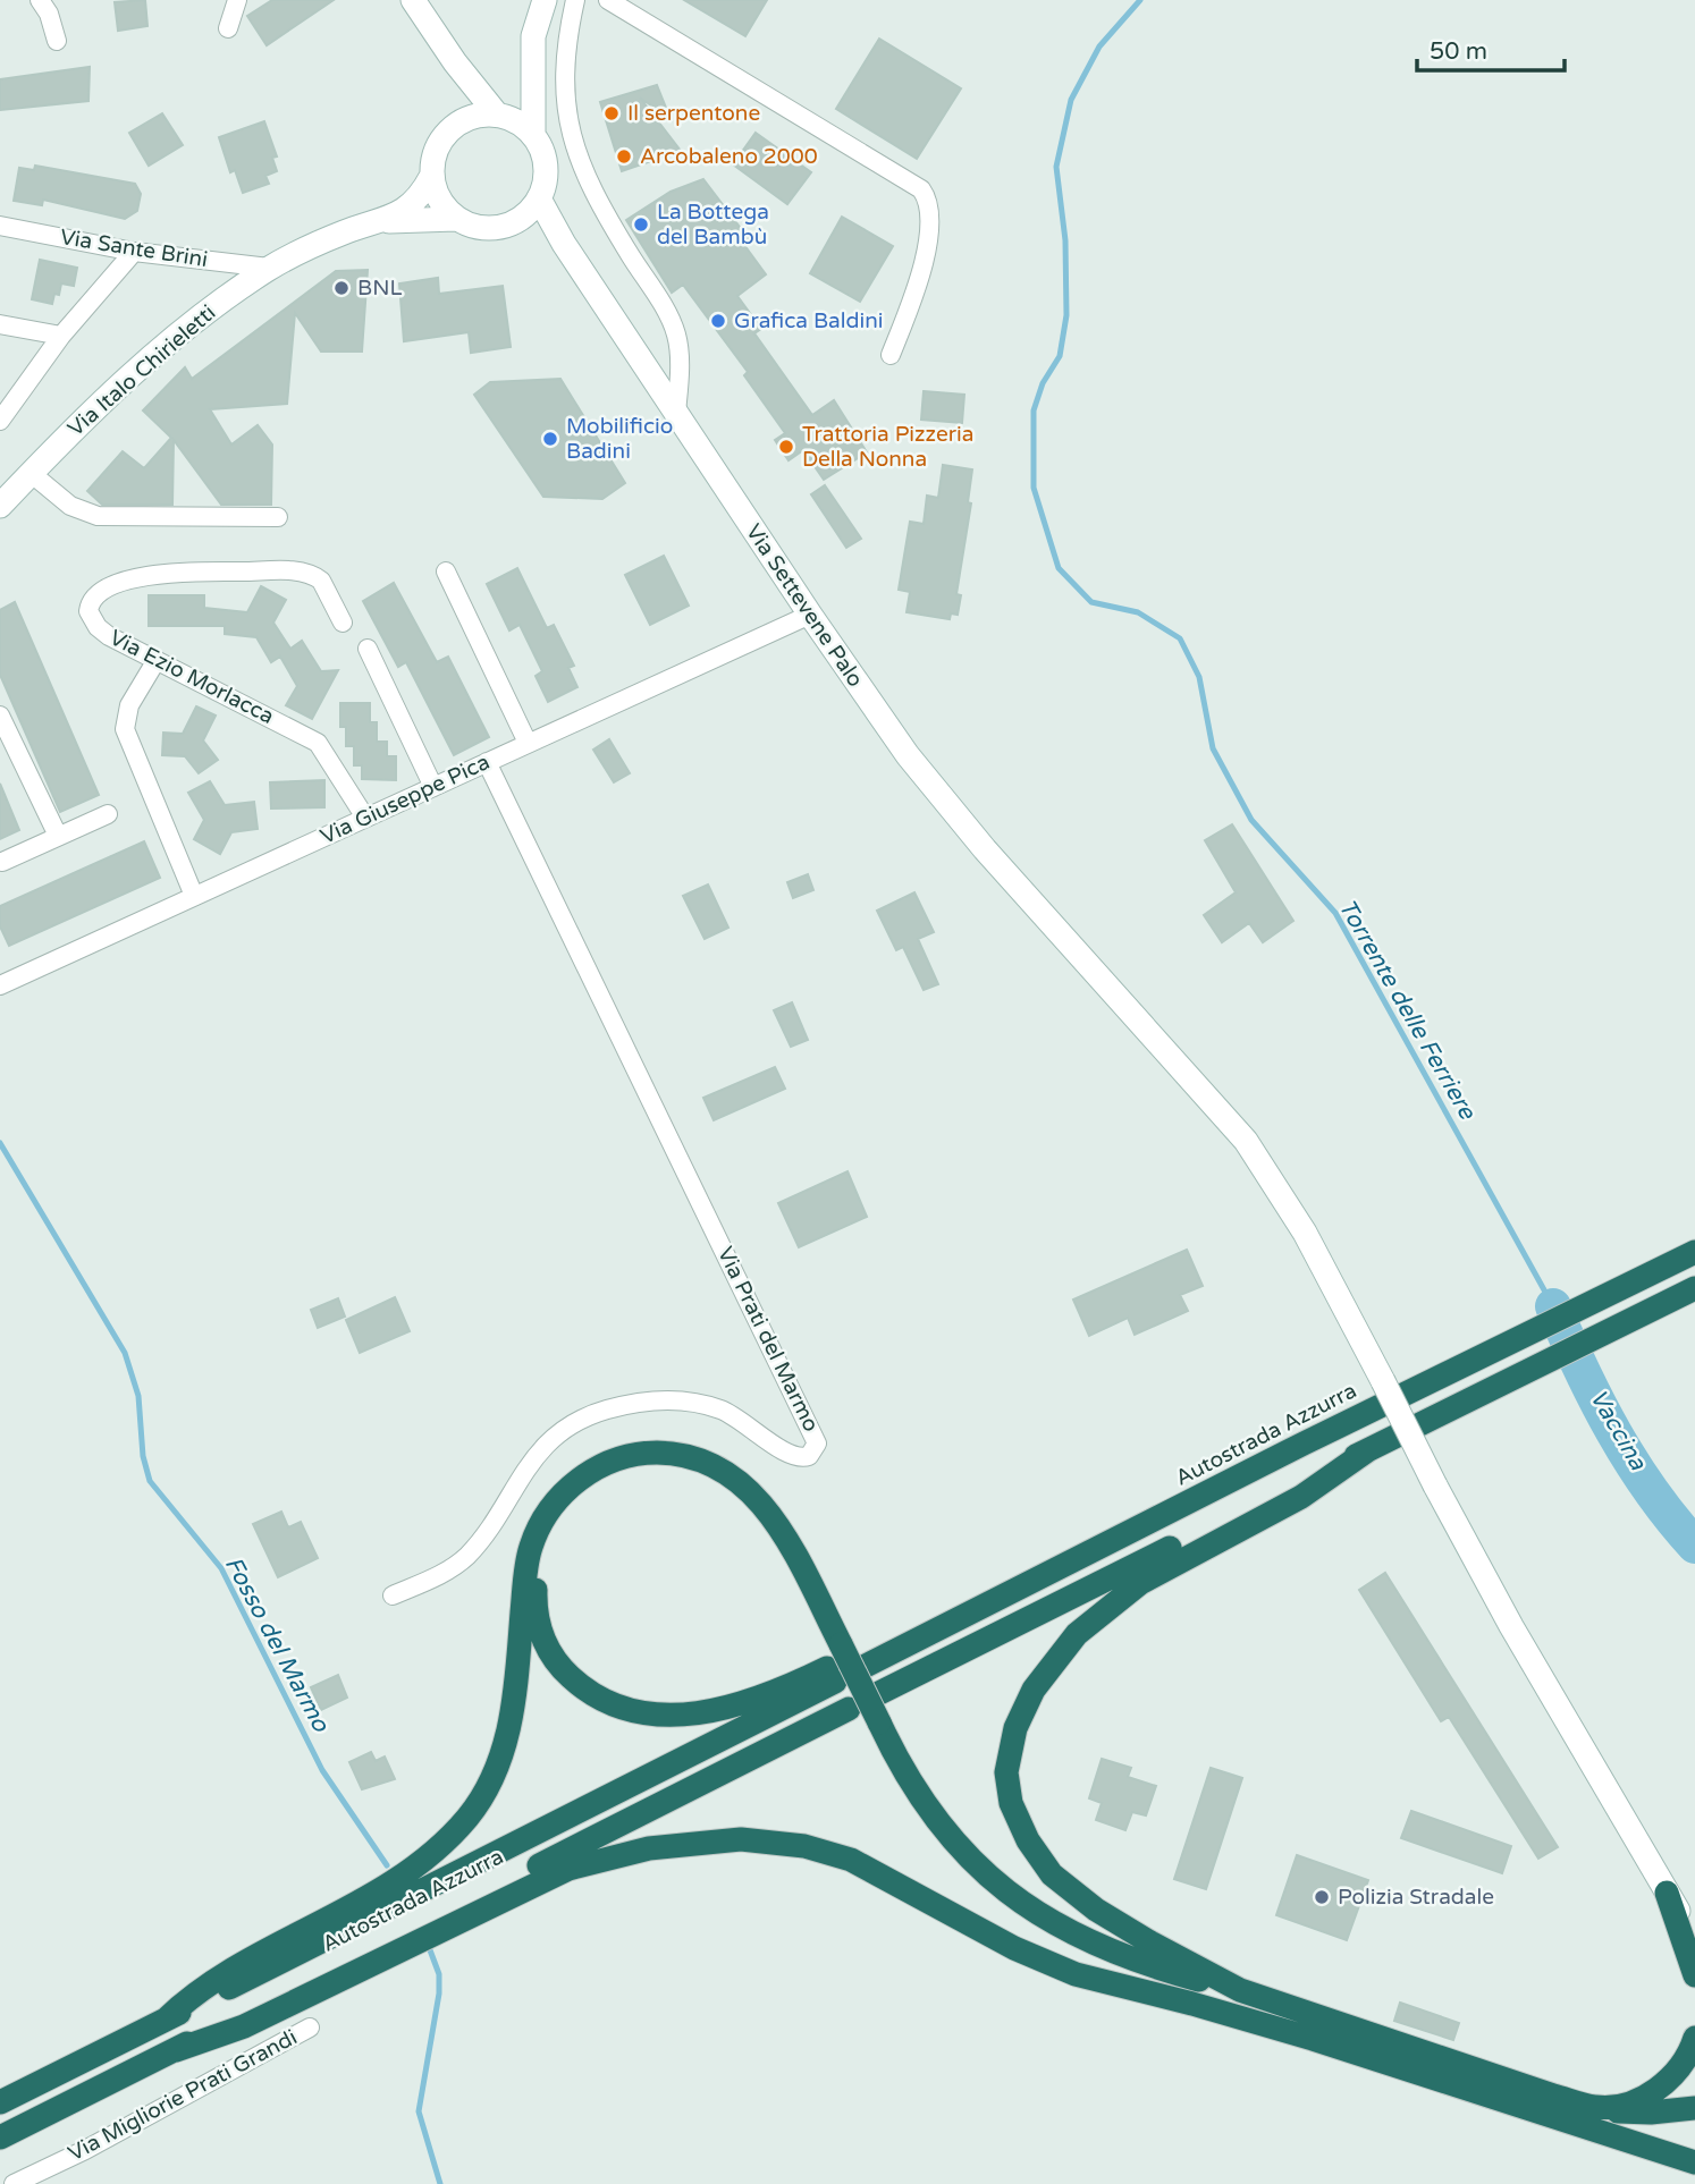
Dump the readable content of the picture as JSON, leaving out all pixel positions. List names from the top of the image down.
{
  "streets": {
    "highway": ["Autostrada Azzurra"],
    "main road": ["Via Italo Chirieletti", "Via Settevene Palo"],
    "street": [
      "Via Sante Brini",
      "Via Ezio Morlacca",
      "Via Giuseppe Pica",
      "Via Prati del Marmo",
      "Via Migliorie Prati Grandi"
    ]
  },
  "crossings": [
    ["Via Sante Brini", "Via Italo Chirieletti"],
    ["Via Settevene Palo", "Via Giuseppe Pica"],
    ["Via Ezio Morlacca", "Via Giuseppe Pica"],
    ["Via Giuseppe Pica", "Via Prati del Marmo"]
  ],
  "water": ["Torrente delle Ferriere", "Vaccina", "Fosso del Marmo"],
  "places": [
    "Il serpentone",
    "Arcobaleno 2000",
    "La Bottega del Bambù",
    "BNL",
    "Grafica Baldini",
    "Mobilificio Badini",
    "Trattoria Pizzeria Della Nonna",
    "Polizia Stradale"
  ],
  "scale_bar": "50 m"
}
